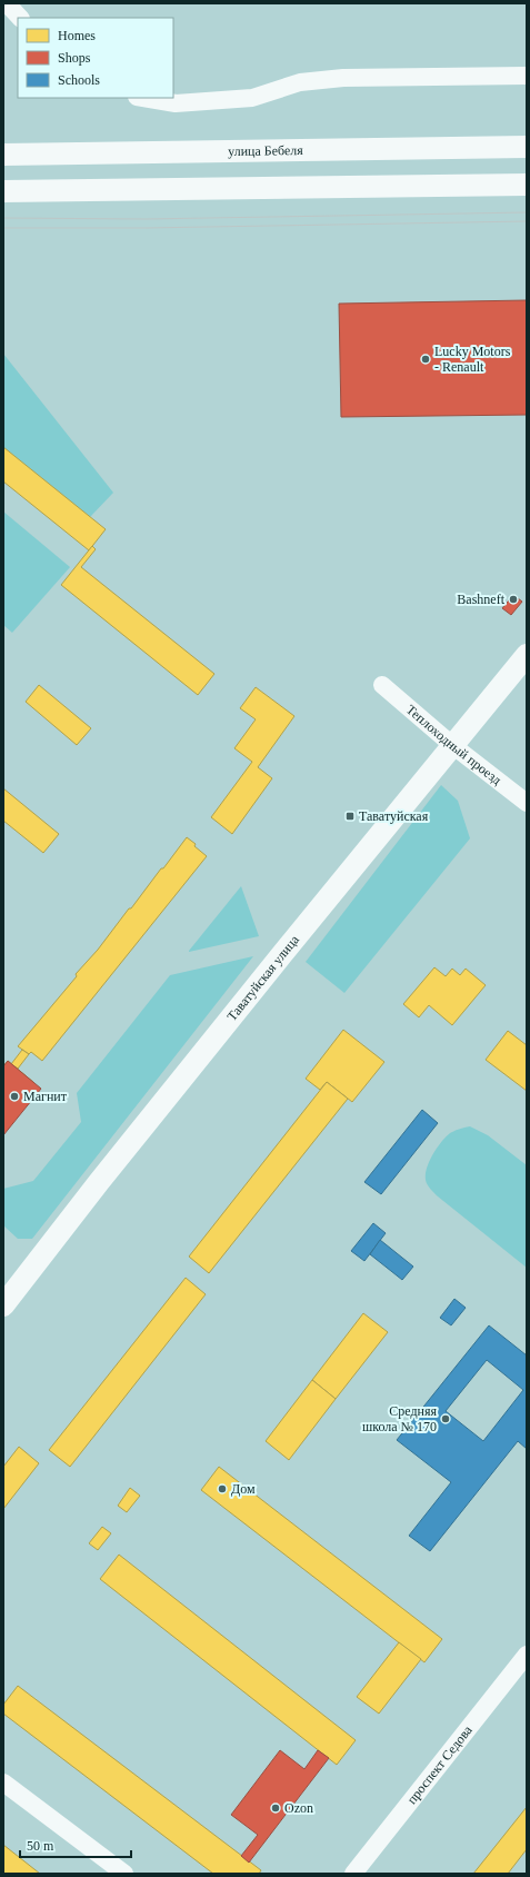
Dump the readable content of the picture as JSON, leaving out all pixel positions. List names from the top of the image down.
{
  "streets": {
    "main road": ["улица Бебеля", "Таватуйская улица"],
    "street": ["Теплоходный проезд", "проспект Седова"]
  },
  "crossings": [
    ["Теплоходный проезд", "Таватуйская улица"]
  ],
  "places": {
    "other": [
      "Lucky Motors - Renault",
      "Bashneft",
      "Магнит",
      "Средняя школа № 170",
      "Дом",
      "Ozon"
    ],
    "transit": ["Таватуйская"]
  },
  "legend": ["Homes", "Shops", "Schools"],
  "scale_bar": "50 m"
}
